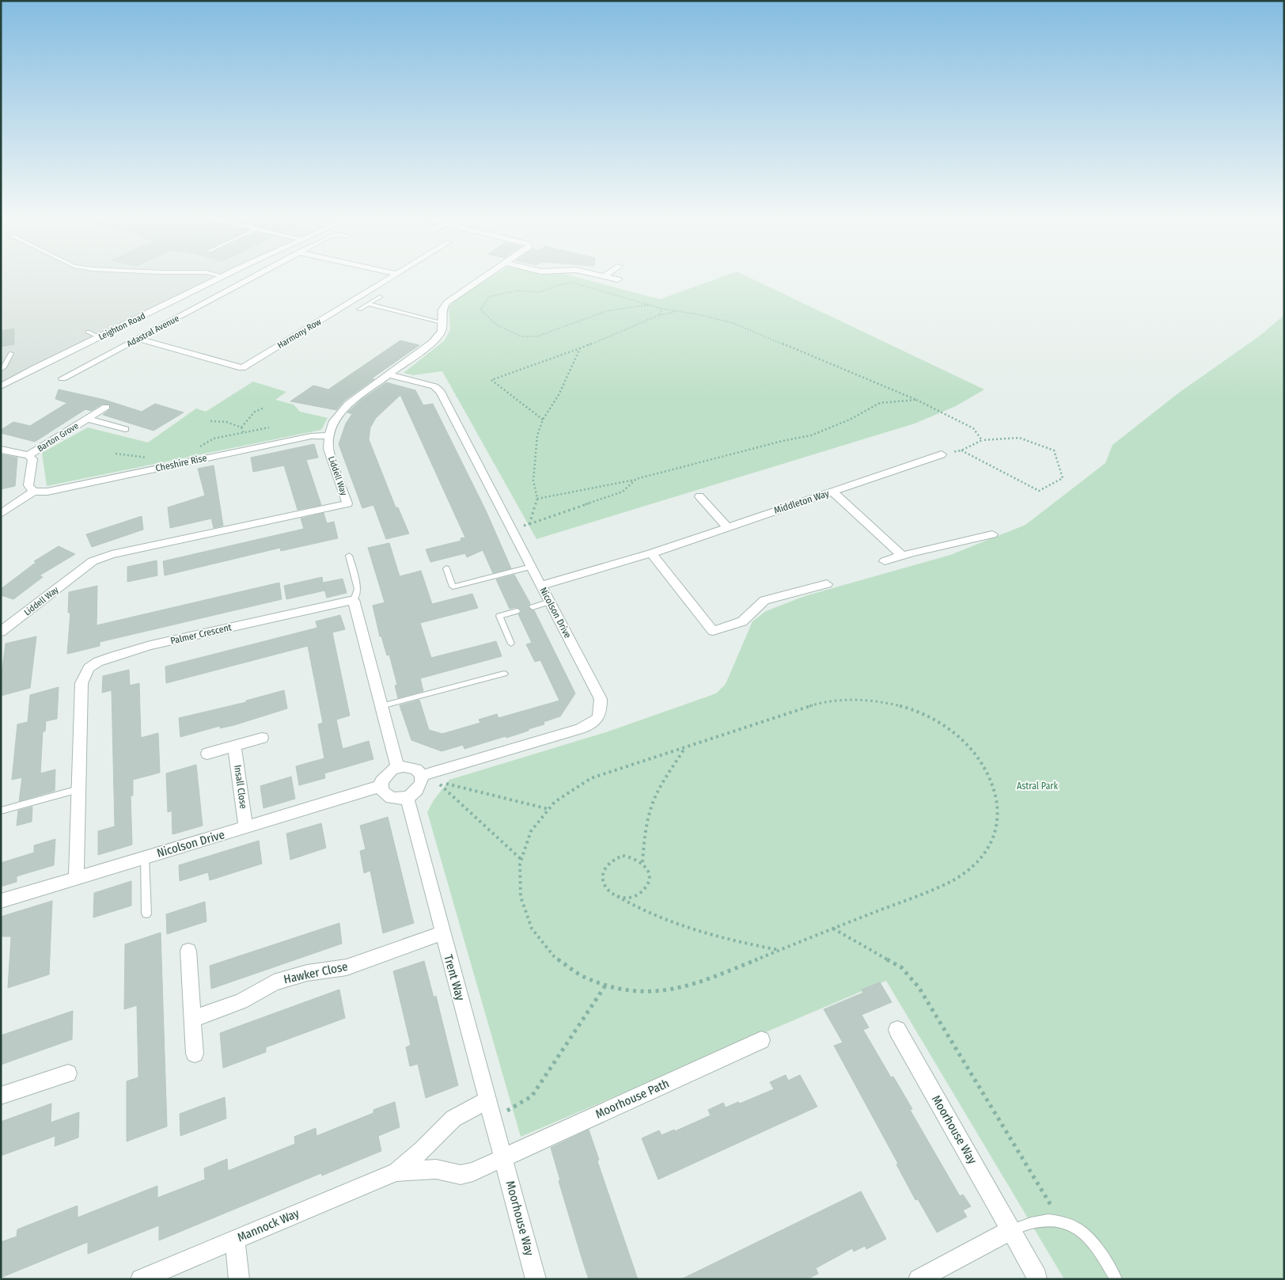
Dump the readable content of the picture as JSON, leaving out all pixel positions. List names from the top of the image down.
{
  "streets": {
    "street": [
      "Leighton Road",
      "Adastral Avenue",
      "Harmony Row",
      "Barton Grove",
      "Cheshire Rise",
      "Liddell Way",
      "Middleton Way",
      "Nicolson Drive",
      "Palmer Crescent",
      "Insall Close",
      "Hawker Close",
      "Trent Way",
      "Moorhouse Path",
      "Moorhouse Way",
      "Mannock Way"
    ]
  },
  "crossings": [
    ["Adastral Avenue", "Harmony Row"],
    ["Barton Grove", "Cheshire Rise"],
    ["Cheshire Rise", "Liddell Way"],
    ["Liddell Way", "Nicolson Drive"],
    ["Middleton Way", "Nicolson Drive"],
    ["Nicolson Drive", "Palmer Crescent"],
    ["Nicolson Drive", "Insall Close"],
    ["Nicolson Drive", "Trent Way"],
    ["Hawker Close", "Trent Way"],
    ["Trent Way", "Moorhouse Path"],
    ["Trent Way", "Moorhouse Way"],
    ["Trent Way", "Mannock Way"],
    ["Moorhouse Path", "Moorhouse Way"],
    ["Moorhouse Path", "Mannock Way"],
    ["Moorhouse Way", "Mannock Way"]
  ],
  "parks": ["Astral Park"]
}
